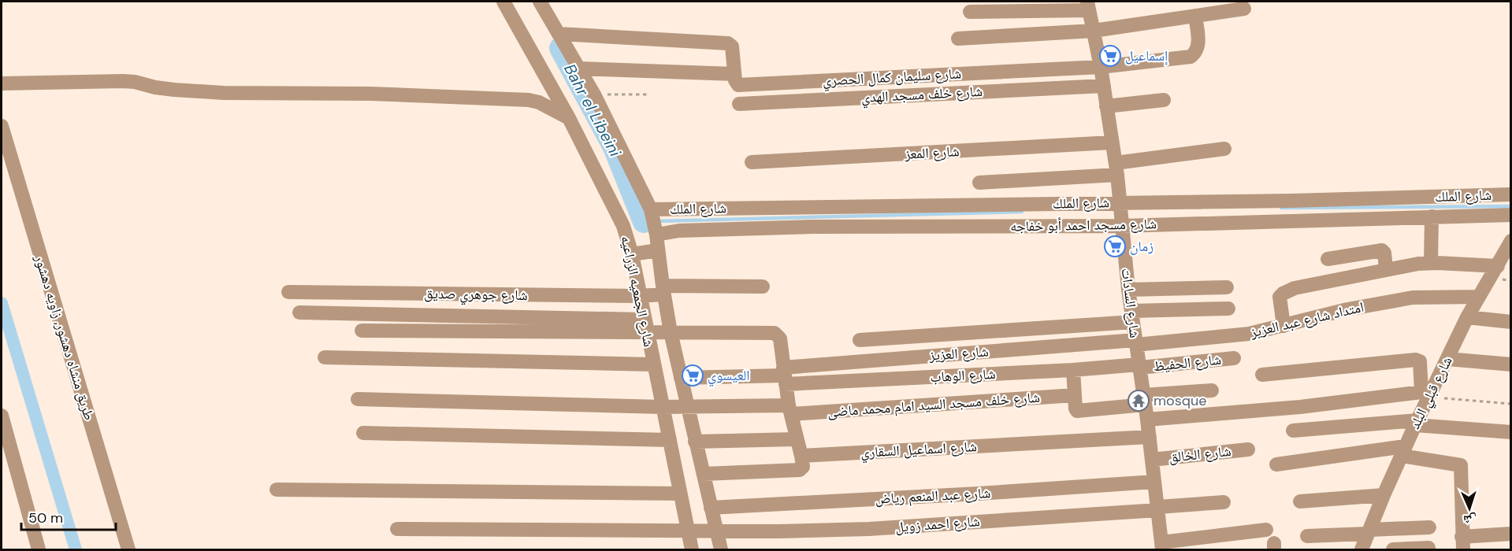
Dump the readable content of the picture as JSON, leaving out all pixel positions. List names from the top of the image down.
{
  "streets": {
    "street": [
      "شارع سليمان كمال الحصري",
      "شارع خلف مسجد الهدي",
      "شارع المعز",
      "شارع الملك",
      "شارع مسجد احمد أبو خفاجه",
      "شارع الجمعيه الزراعيه",
      "شارع جوهري صديق",
      "شارع السادات",
      "امتداد شارع عبد العزيز",
      "طريق منشاه دهشور, زاويه دهشور",
      "شارع العزيز",
      "شارع الحفيظ",
      "شارع الوهاب",
      "شارع قبلي البلد",
      "شارع خلف مسجد السيد امام محمد ماضى",
      "شارع اسماعيل السقاري",
      "شارع الخالق",
      "شارع عبد المنعم رياض",
      "شارع احمد زويل"
    ]
  },
  "crossings": [
    ["شارع سليمان كمال الحصري", "شارع السادات"],
    ["شارع خلف مسجد الهدي", "شارع السادات"],
    ["شارع المعز", "شارع السادات"],
    ["شارع الملك", "شارع الجمعيه الزراعيه"],
    ["شارع الملك", "شارع السادات"],
    ["شارع مسجد احمد أبو خفاجه", "شارع الجمعيه الزراعيه"],
    ["شارع مسجد احمد أبو خفاجه", "شارع السادات"],
    ["شارع الجمعيه الزراعيه", "شارع جوهري صديق"],
    ["شارع الجمعيه الزراعيه", "شارع العزيز"],
    ["شارع الجمعيه الزراعيه", "شارع خلف مسجد السيد امام محمد ماضى"],
    ["شارع الجمعيه الزراعيه", "شارع عبد المنعم رياض"],
    ["شارع الجمعيه الزراعيه", "شارع احمد زويل"],
    ["شارع السادات", "امتداد شارع عبد العزيز"],
    ["شارع السادات", "شارع العزيز"],
    ["شارع السادات", "شارع الحفيظ"],
    ["شارع السادات", "شارع الوهاب"],
    ["شارع السادات", "شارع اسماعيل السقاري"],
    ["شارع السادات", "شارع الخالق"],
    ["شارع السادات", "شارع عبد المنعم رياض"],
    ["شارع السادات", "شارع احمد زويل"],
    ["امتداد شارع عبد العزيز", "شارع العزيز"],
    ["امتداد شارع عبد العزيز", "شارع قبلي البلد"],
    ["شارع العزيز", "شارع الوهاب"],
    ["شارع الحفيظ", "شارع الوهاب"]
  ],
  "water": ["Bahr el Libeini"],
  "places": {
    "supermarket": ["إسماعيل", "زمان", "العيسوي"],
    "temple": ["mosque"]
  },
  "scale_bar": "50 m",
  "north": "bottom"
}
